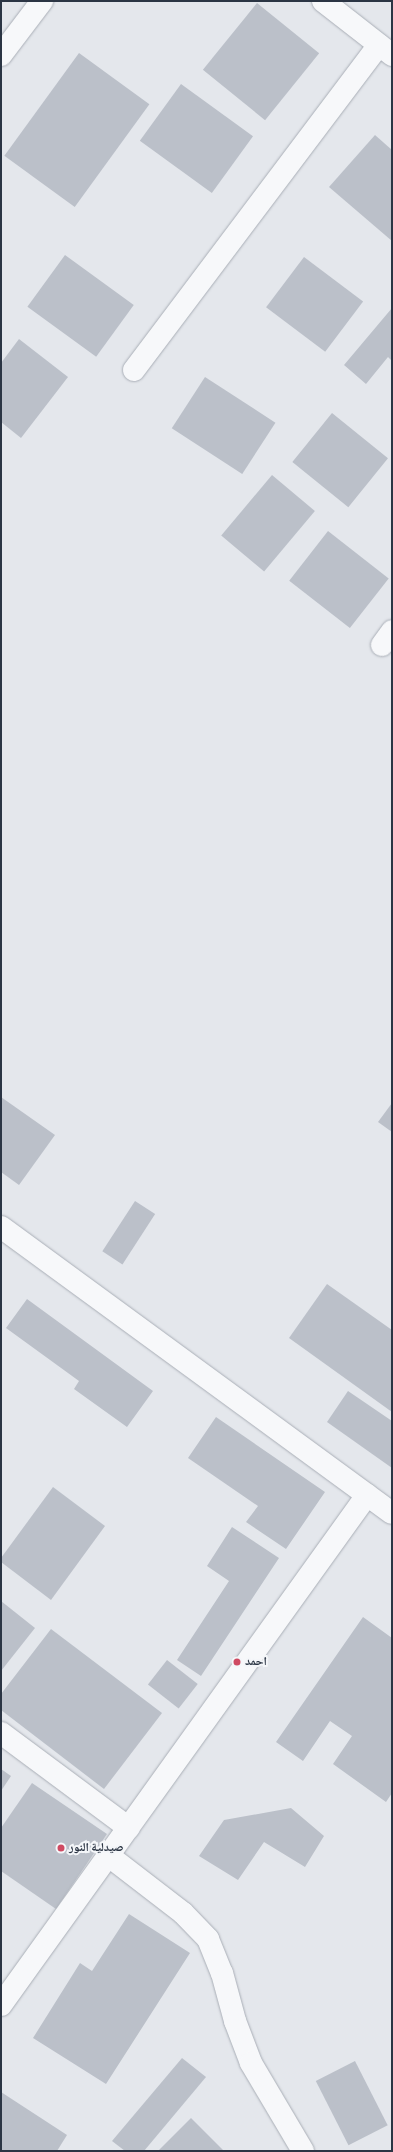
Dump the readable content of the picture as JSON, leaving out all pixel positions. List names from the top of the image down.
{
  "places": ["احمد", "صيدلية النور"]
}
